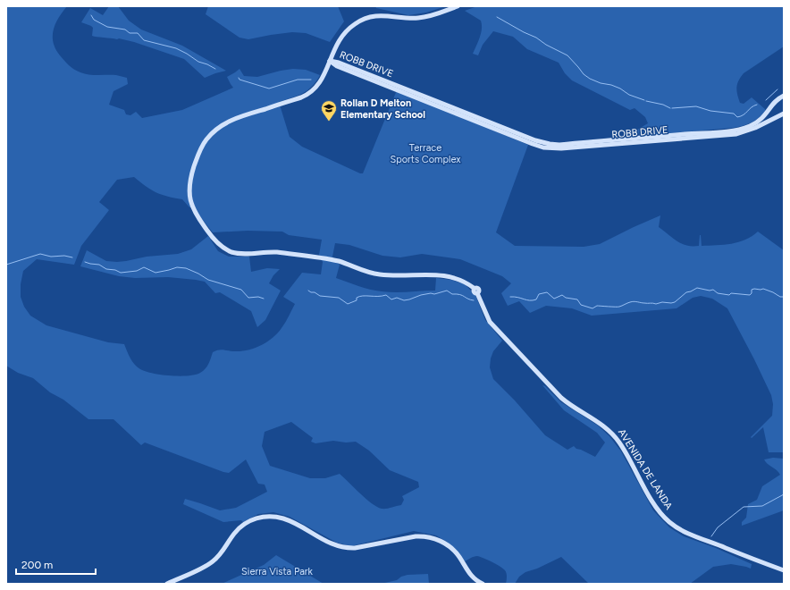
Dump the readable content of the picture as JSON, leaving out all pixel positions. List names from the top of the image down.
{
  "streets": {
    "street": ["ROBB DRIVE", "AVENIDA DE LANDA"]
  },
  "crossings": [
    ["ROBB DRIVE", "AVENIDA DE LANDA"]
  ],
  "parks": ["Terrace Sports Complex", "Sierra Vista Park"],
  "places": {
    "school or university": ["Rollan D Melton Elementary School"]
  },
  "scale_bar": "200 m"
}
